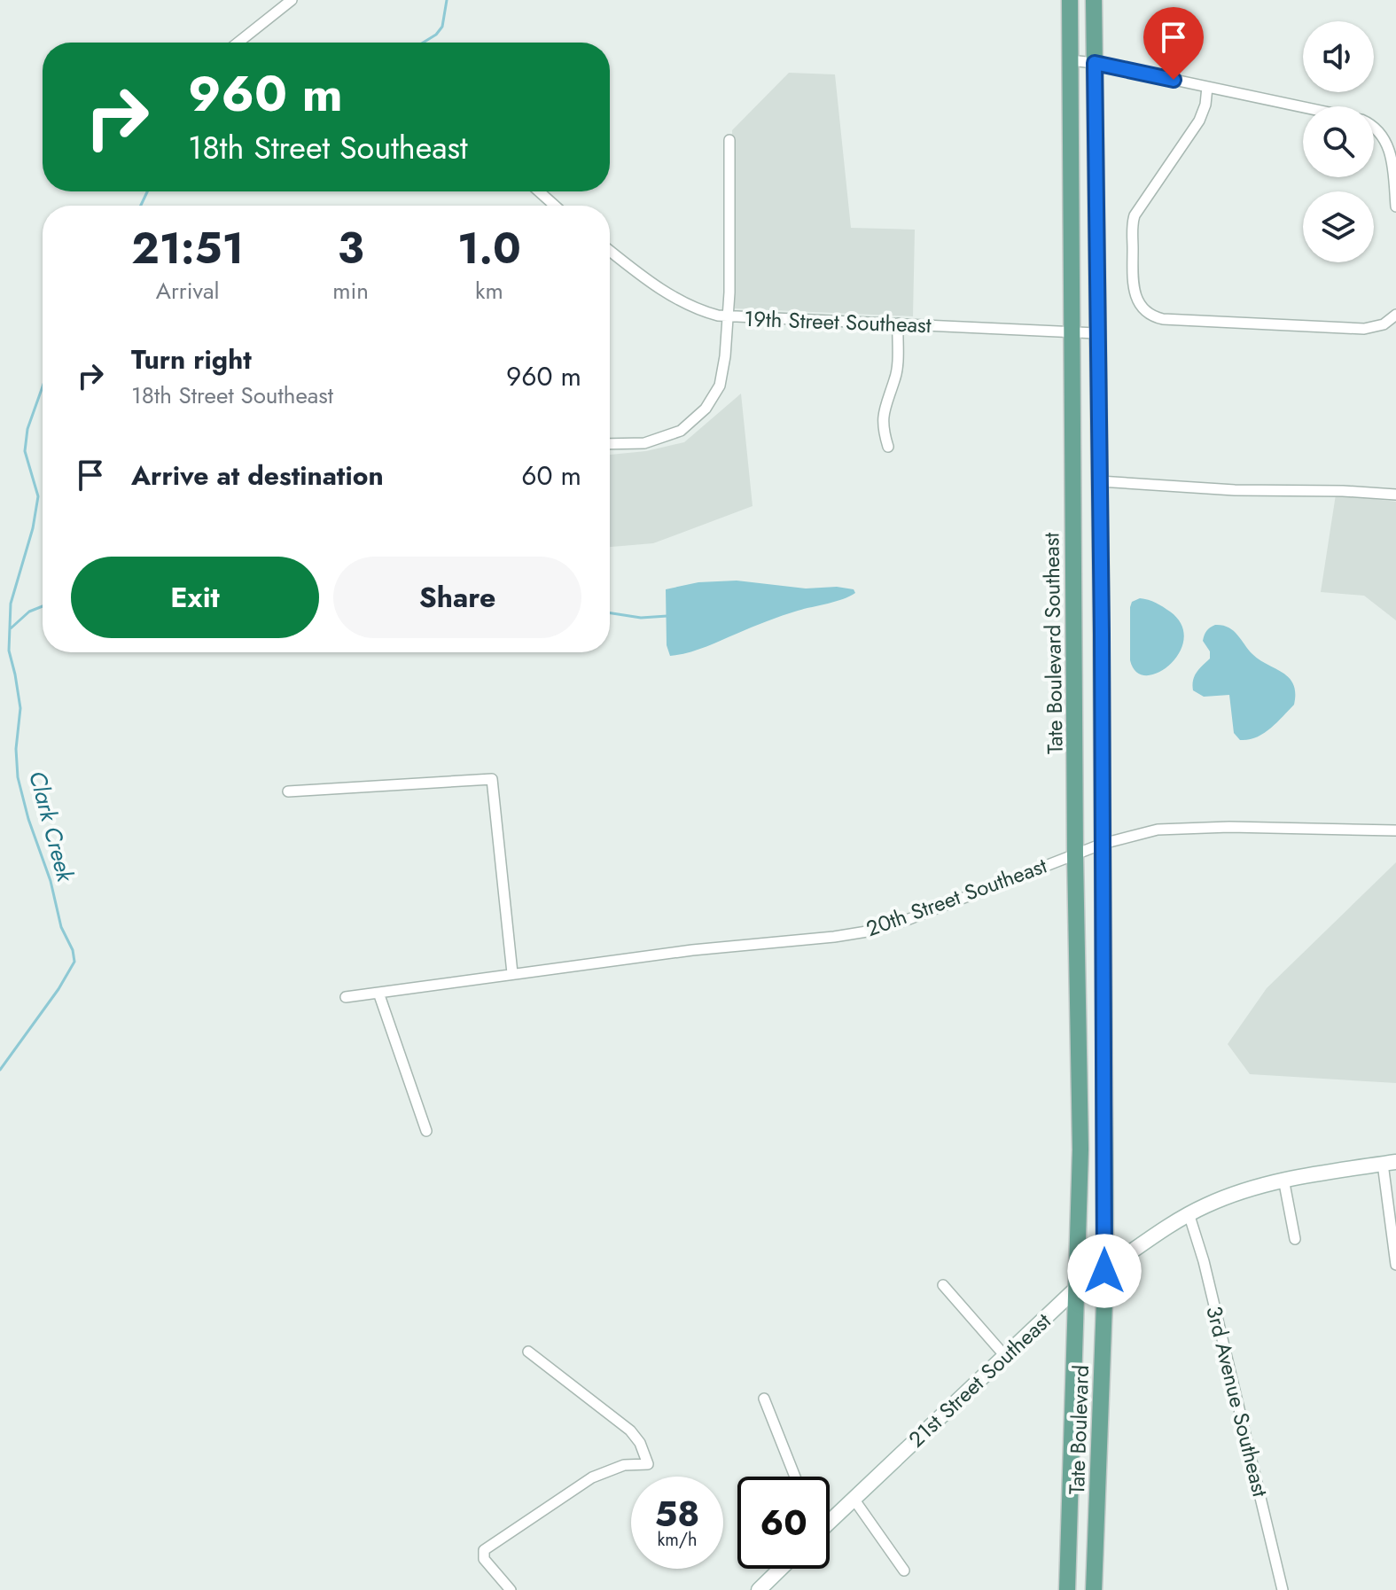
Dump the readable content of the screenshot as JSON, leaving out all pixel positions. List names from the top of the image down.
{
  "streets": {
    "main road": ["Tate Boulevard Southeast", "Tate Boulevard"],
    "street": [
      "19th Street Southeast",
      "20th Street Southeast",
      "21st Street Southeast",
      "3rd Avenue Southeast"
    ]
  },
  "crossings": [
    ["19th Street Southeast", "Tate Boulevard Southeast"],
    ["Tate Boulevard Southeast", "20th Street Southeast"],
    ["Tate Boulevard Southeast", "21st Street Southeast"],
    ["Tate Boulevard Southeast", "Tate Boulevard"],
    ["21st Street Southeast", "3rd Avenue Southeast"],
    ["21st Street Southeast", "Tate Boulevard"]
  ],
  "water": ["Clark Creek"],
  "page": {
    "turn": ["960 m", "18th Street Southeast"],
    "eta": [
      "21:51",
      "Arrival",
      "3",
      "min",
      "1.0",
      "km"
    ],
    "list": [
      {
        "name": "Turn right",
        "note": "18th Street Southeast",
        "value": "960 m"
      },
      {
        "name": "Arrive at destination",
        "value": "60 m"
      }
    ],
    "buttons": ["Exit", "Share"],
    "speed": "58 km/h",
    "limit": "60"
  }
}
